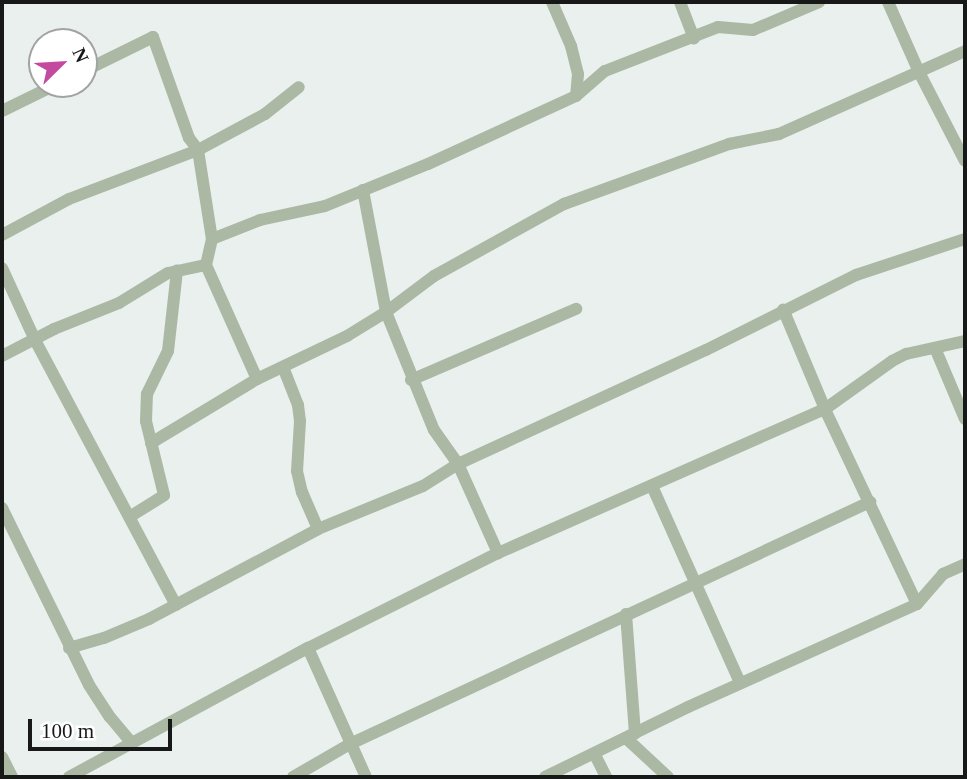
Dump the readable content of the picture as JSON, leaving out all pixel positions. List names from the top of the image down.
{
  "scale_bar": "100 m",
  "north": "top right"
}
